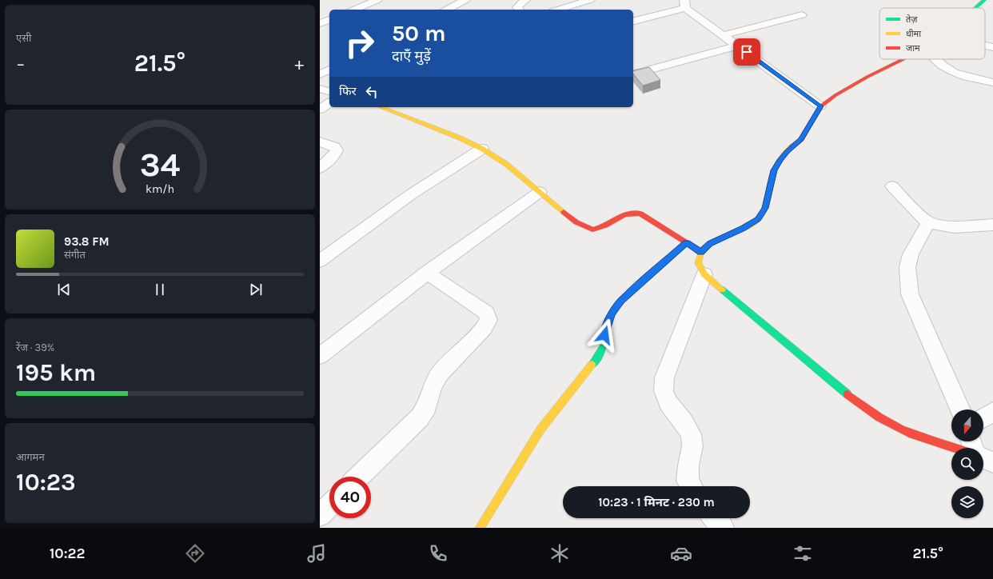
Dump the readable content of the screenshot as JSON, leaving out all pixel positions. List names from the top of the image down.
{
  "legend": ["तेज़", "धीमा", "जाम"],
  "north": "bottom",
  "page": {
    "tile": [
      "एसी",
      ["रेंज · 39%", "195 km"],
      ["आगमन", "10:23"]
    ],
    "turn": ["50 m", "दाएँ मुड़ें"],
    "heat": ["−", "21.5°", "+"],
    "then": "फिर",
    "song": ["93.8 FM", "संगीत"],
    "limit": "40",
    "trip": "10:23 · 1 मिनट · 230 m",
    "tabs": ["10:22", "21.5°"],
    "gauge": ["34", "km/h"]
  }
}
